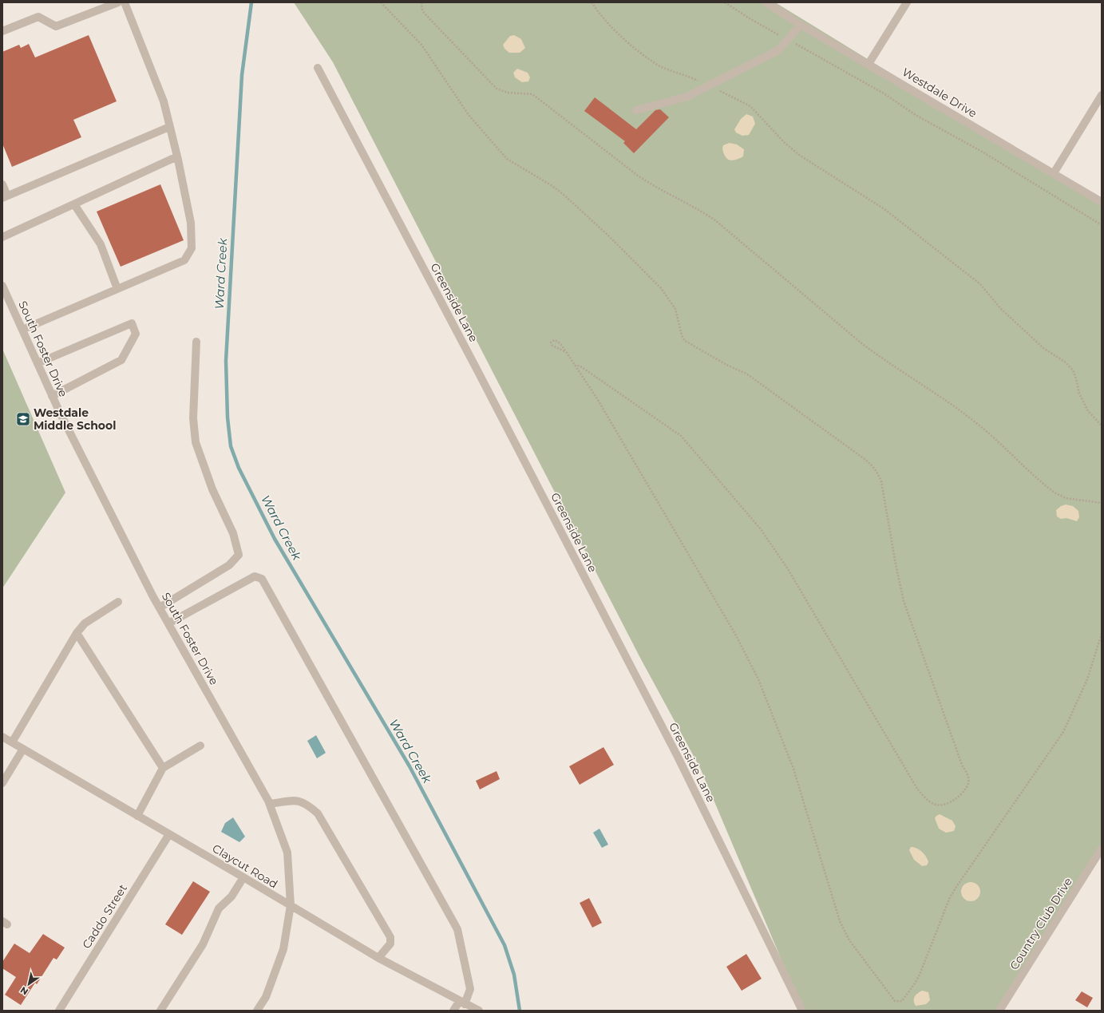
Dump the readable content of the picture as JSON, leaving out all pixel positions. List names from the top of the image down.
{
  "streets": {
    "street": [
      "Westdale Drive",
      "Greenside Lane",
      "South Foster Drive",
      "Claycut Road",
      "Caddo Street",
      "Country Club Drive"
    ]
  },
  "crossings": [
    ["South Foster Drive", "Claycut Road"],
    ["Claycut Road", "Caddo Street"]
  ],
  "water": ["Ward Creek"],
  "places": {
    "school or university": ["Westdale Middle School"]
  },
  "north": "bottom left"
}
